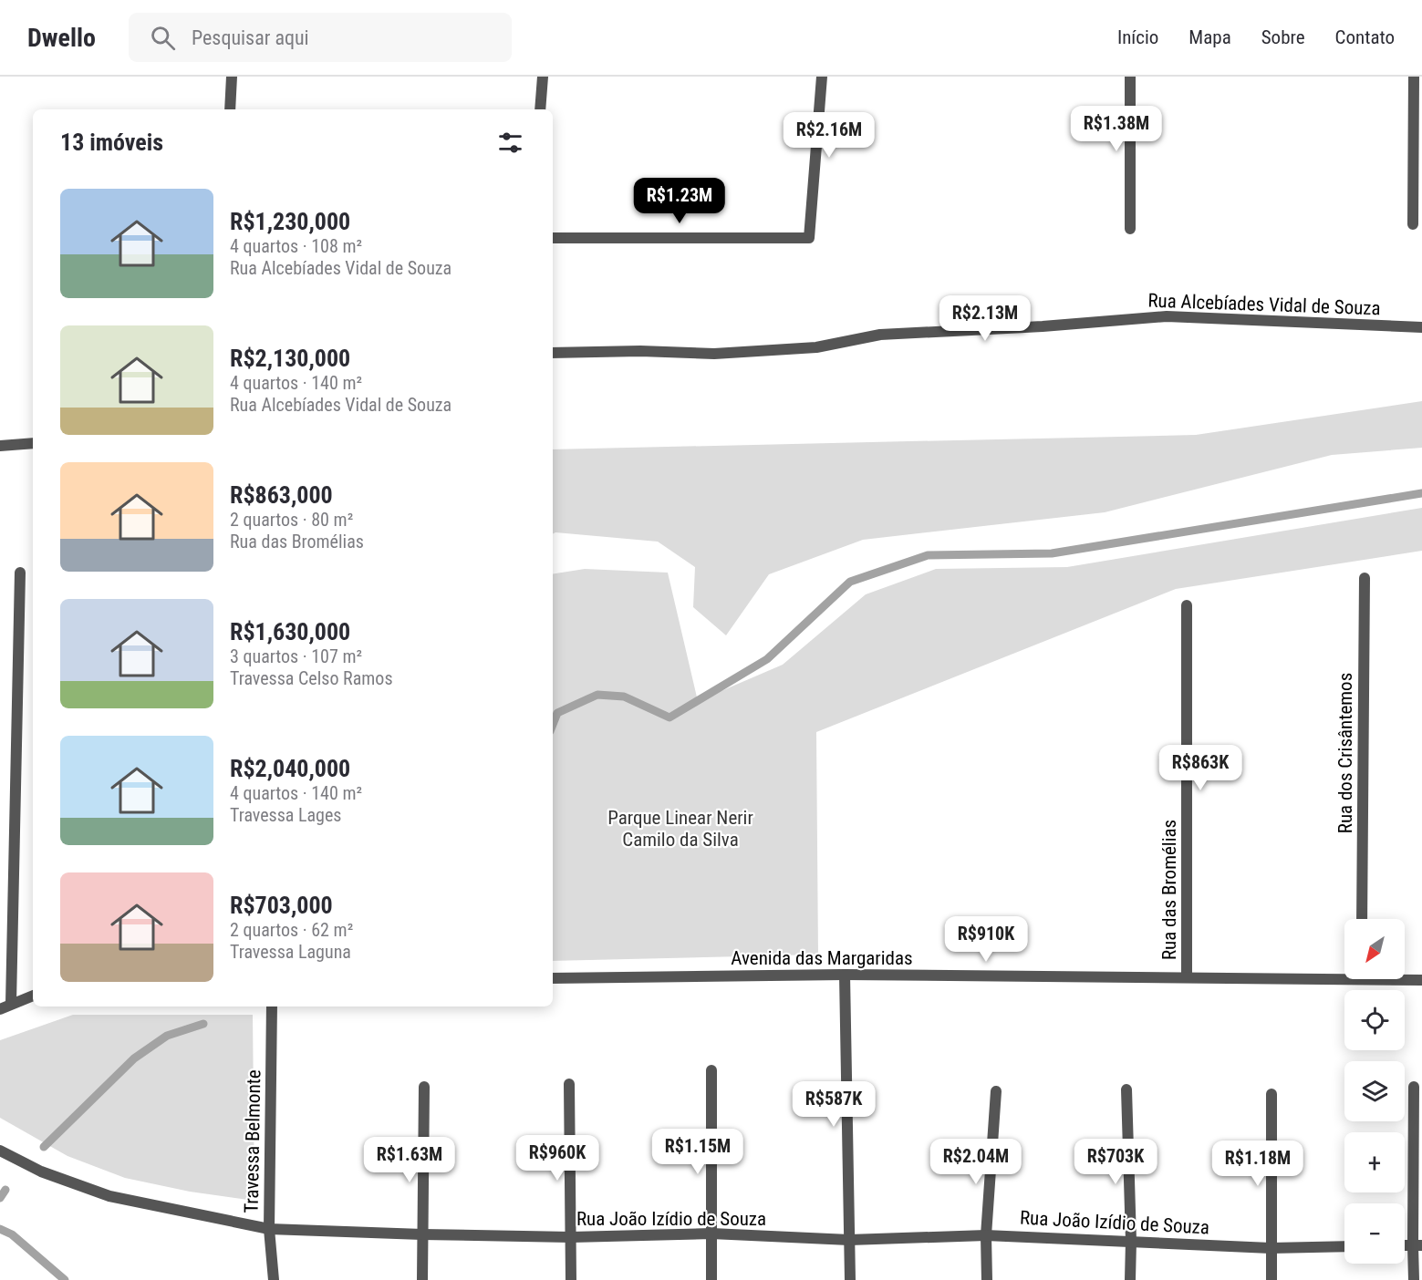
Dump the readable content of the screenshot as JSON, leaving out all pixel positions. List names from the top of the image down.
{
  "streets": {
    "street": [
      "Rua Alcebíades Vidal de Souza",
      "Rua dos Crisântemos",
      "Rua das Bromélias",
      "Avenida das Margaridas",
      "Travessa Belmonte",
      "Rua João Izídio de Souza"
    ]
  },
  "crossings": [
    ["Rua das Bromélias", "Avenida das Margaridas"],
    ["Travessa Belmonte", "Rua João Izídio de Souza"]
  ],
  "parks": ["Parque Linear Nerir Camilo da Silva"],
  "north": "bottom left",
  "page": {
    "header": "Dwello",
    "search": "Pesquisar aqui",
    "nav": [
      "Início",
      "Mapa",
      "Sobre",
      "Contato"
    ],
    "price": [
      "R$1.38M",
      "R$2.16M",
      "R$1.23M",
      "R$2.13M",
      "R$863K",
      "R$910K",
      "R$587K",
      "R$1.15M",
      "R$960K",
      "R$1.63M",
      "R$2.04M",
      "R$703K",
      "R$1.18M"
    ],
    "heading": "13 imóveis",
    "list": [
      {
        "name": "R$1,230,000",
        "note": "4 quartos · 108 m² · Rua Alcebíades Vidal de Souza"
      },
      {
        "name": "R$2,130,000",
        "note": "4 quartos · 140 m² · Rua Alcebíades Vidal de Souza"
      },
      {
        "name": "R$863,000",
        "note": "2 quartos · 80 m² · Rua das Bromélias"
      },
      {
        "name": "R$1,630,000",
        "note": "3 quartos · 107 m² · Travessa Celso Ramos"
      },
      {
        "name": "R$2,040,000",
        "note": "4 quartos · 140 m² · Travessa Lages"
      },
      {
        "name": "R$703,000",
        "note": "2 quartos · 62 m² · Travessa Laguna"
      }
    ],
    "map_buttons": ["+", "−"]
  }
}
